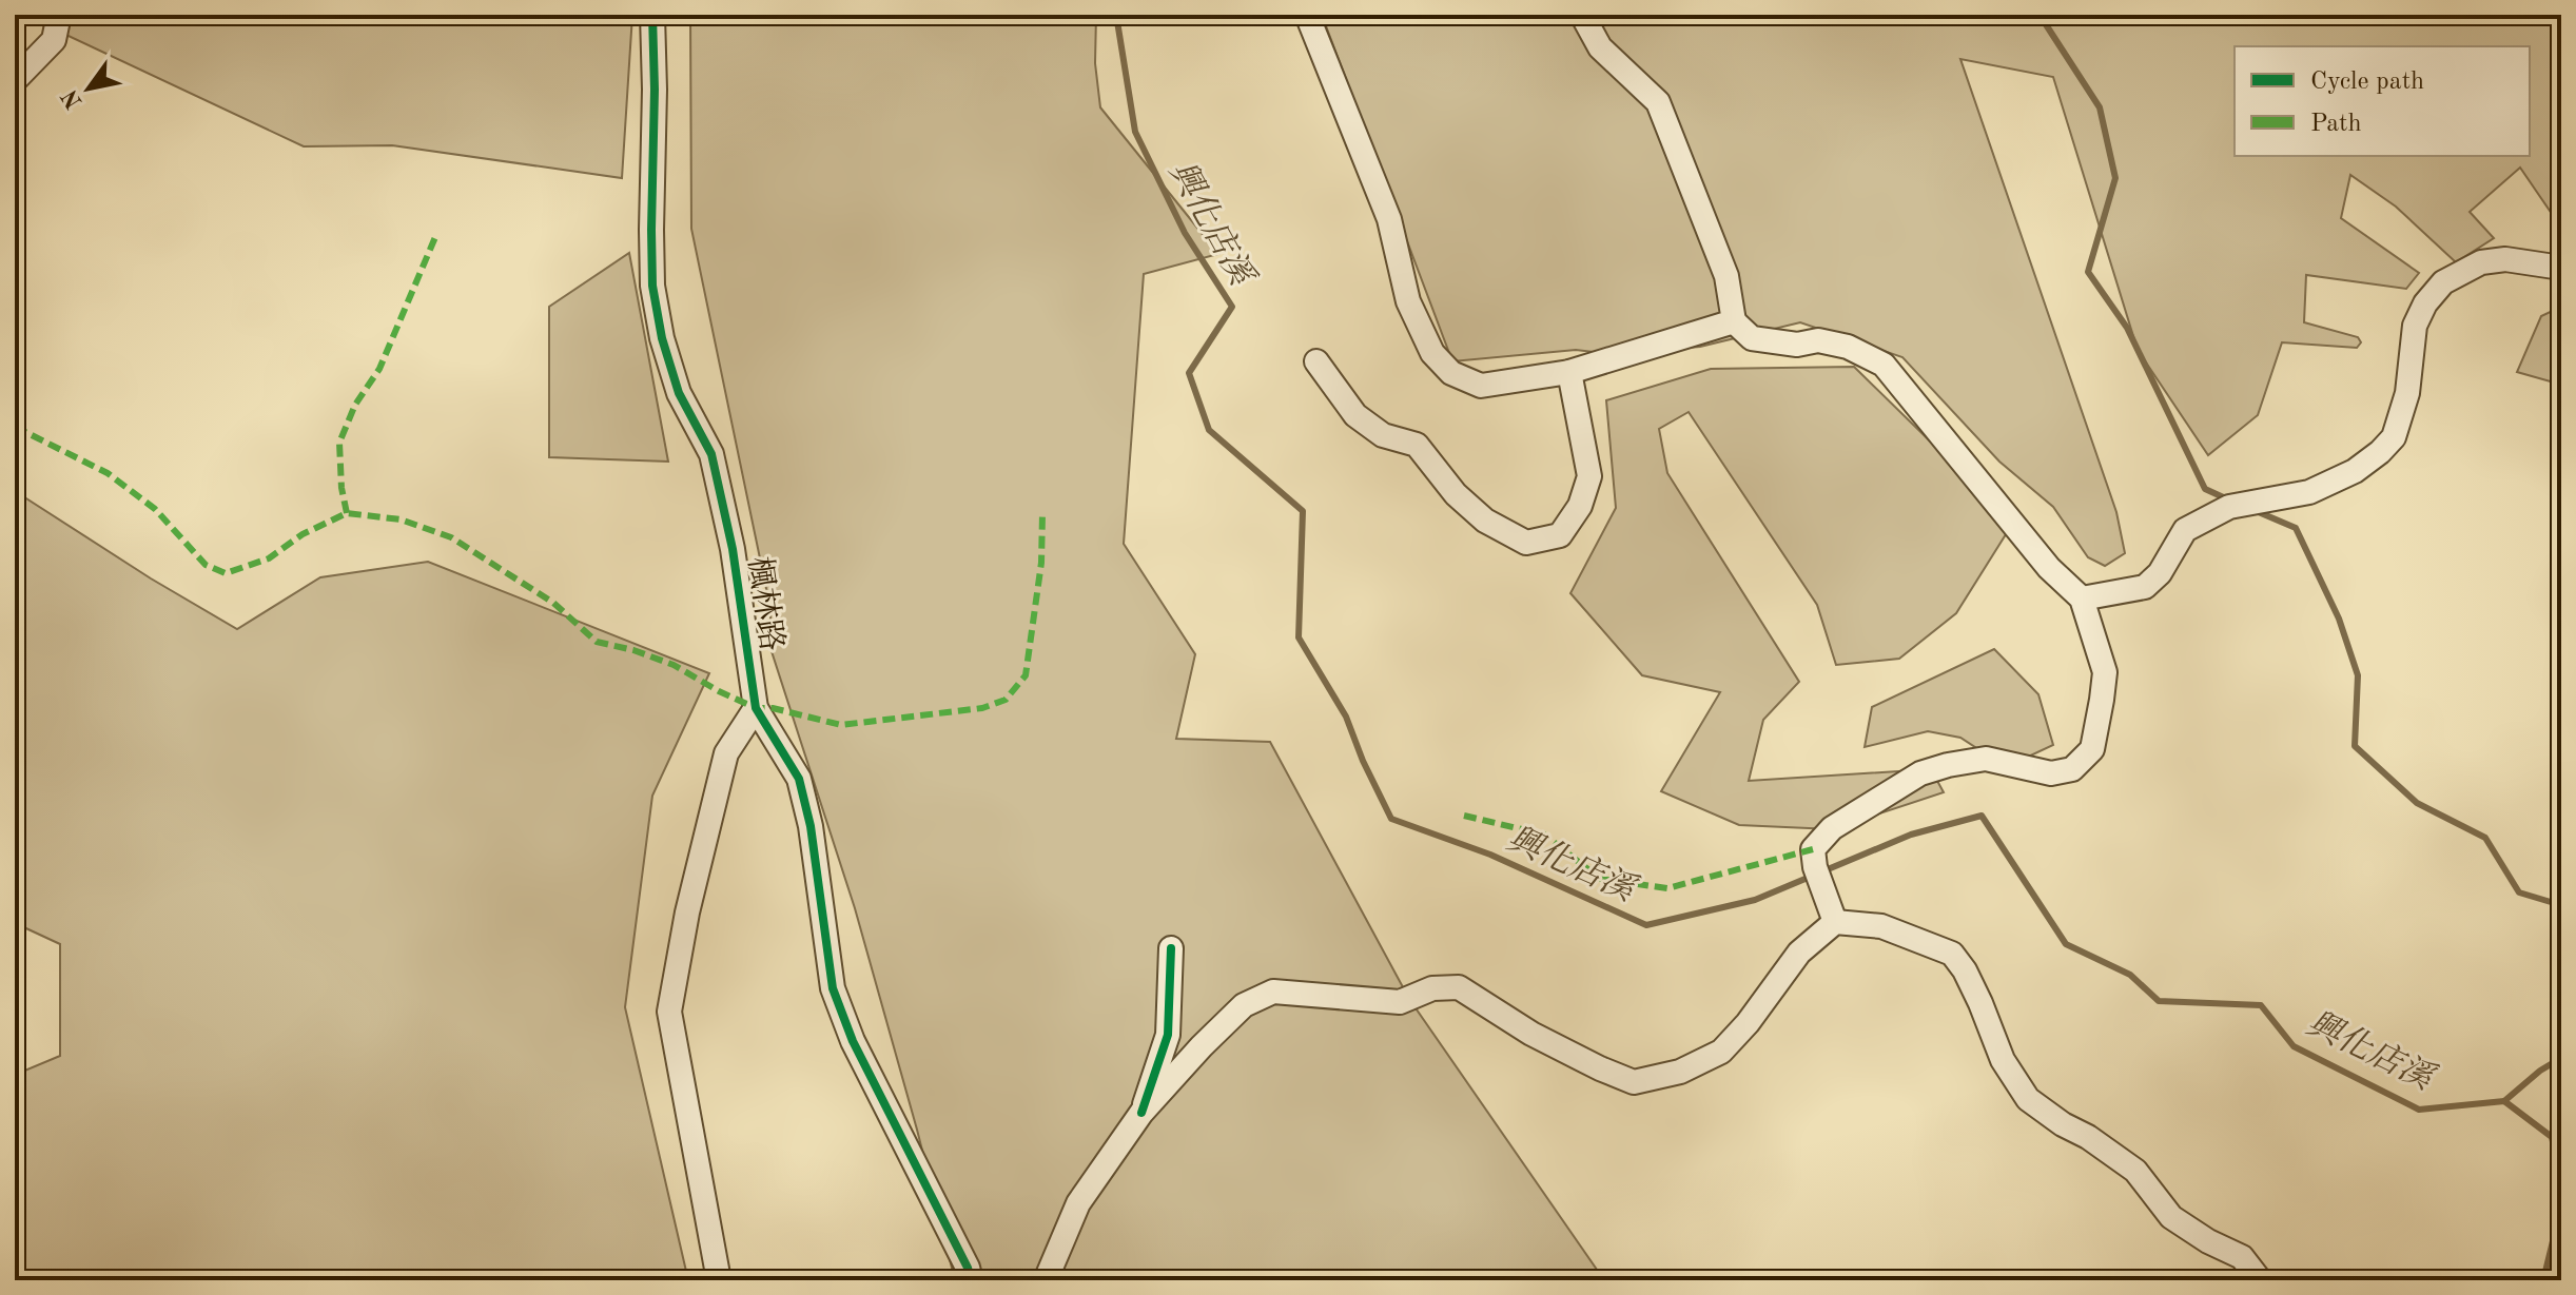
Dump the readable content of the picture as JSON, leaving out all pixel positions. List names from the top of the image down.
{
  "streets": {
    "street": ["楓林路"]
  },
  "water": ["興化店溪"],
  "legend": ["Cycle path", "Path"],
  "north": "bottom left"
}
